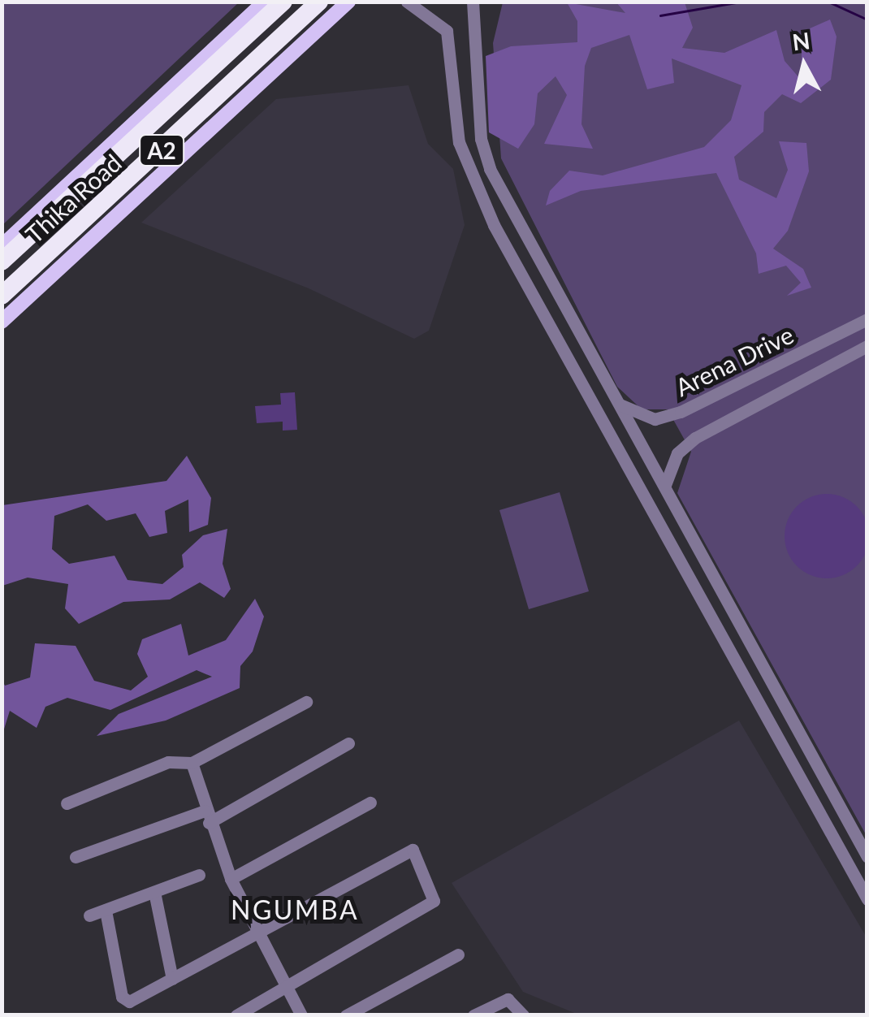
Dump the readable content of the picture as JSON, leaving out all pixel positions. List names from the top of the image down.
{
  "streets": {
    "highway": ["A2", "Thika Road"],
    "street": ["Arena Drive"]
  },
  "districts": ["NGUMBA"],
  "north": "top"
}
